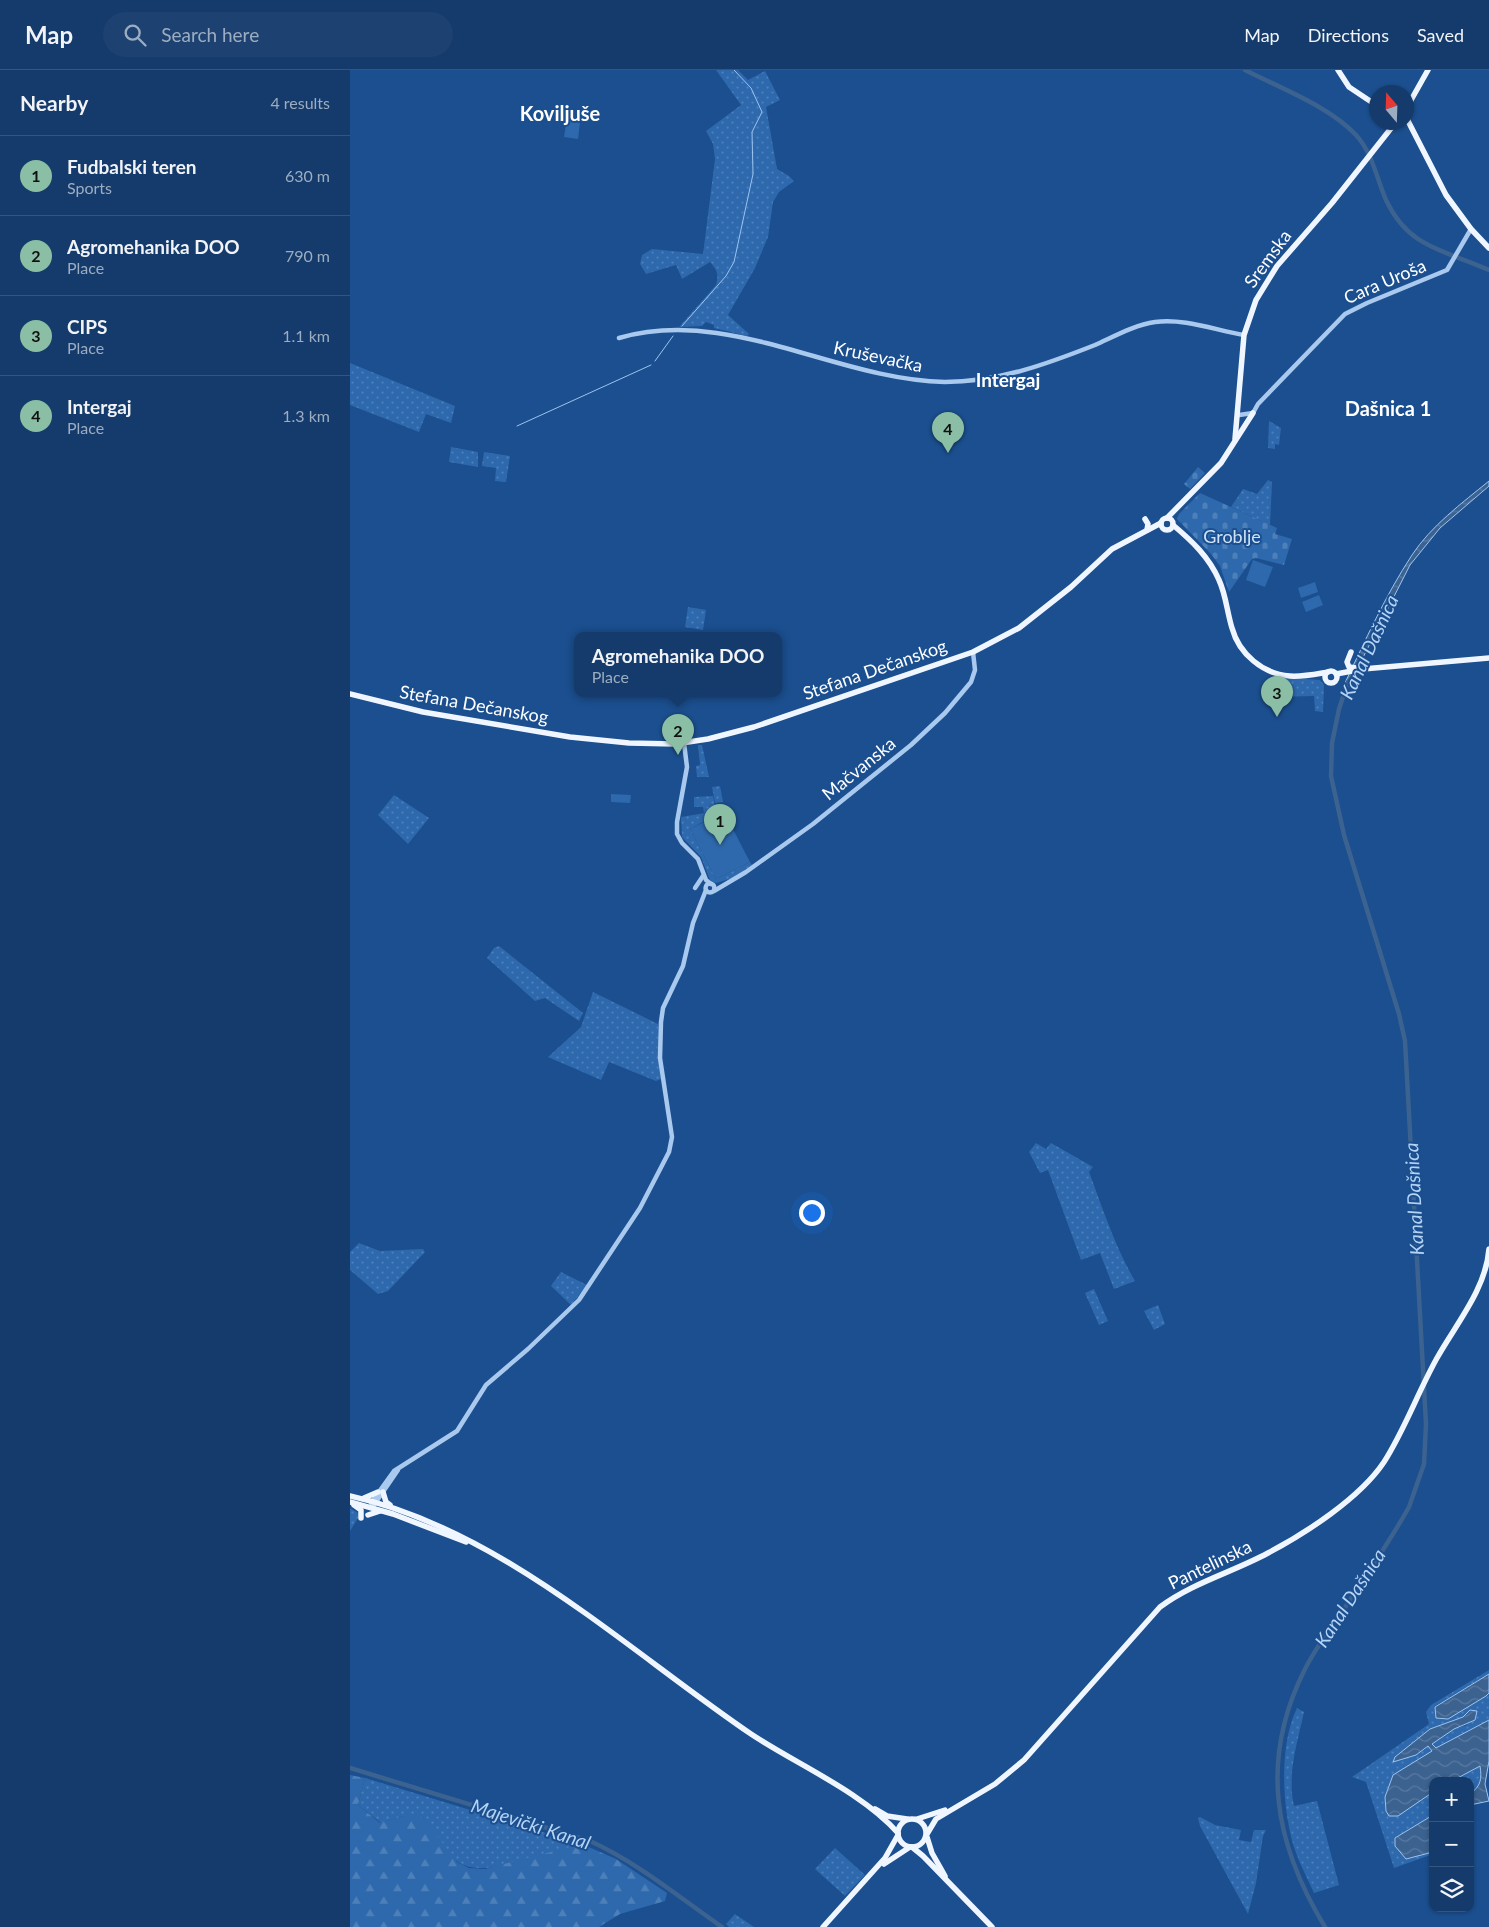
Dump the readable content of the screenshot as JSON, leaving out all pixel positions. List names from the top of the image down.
{
  "streets": {
    "main road": ["Sremska", "Stefana Dečanskog", "Pantelinska"],
    "street": ["Cara Uroša", "Kruševačka", "Mačvanska"]
  },
  "crossings": [
    ["Sremska", "Kruševačka"],
    ["Stefana Dečanskog", "Mačvanska"]
  ],
  "districts": ["Koviljuše", "Intergaj", "Dašnica 1"],
  "water": ["Kanal Dašnica", "Majevički Kanal"],
  "parks": ["Groblje"],
  "north": "top",
  "page": {
    "header": "Map",
    "search": "Search here",
    "nav": ["Map", "Directions", "Saved"],
    "heading": ["Nearby", "4 results"],
    "list": [
      {
        "mark": "1",
        "name": "Fudbalski teren",
        "note": "Sports",
        "value": "630 m"
      },
      {
        "mark": "2",
        "name": "Agromehanika DOO",
        "note": "Place",
        "value": "790 m"
      },
      {
        "mark": "3",
        "name": "CIPS",
        "note": "Place",
        "value": "1.1 km"
      },
      {
        "mark": "4",
        "name": "Intergaj",
        "note": "Place",
        "value": "1.3 km"
      }
    ],
    "pins": [
      "4",
      "3",
      "2",
      "1"
    ],
    "popup": ["Agromehanika DOO", "Place"],
    "map_buttons": ["+", "−"]
  }
}
